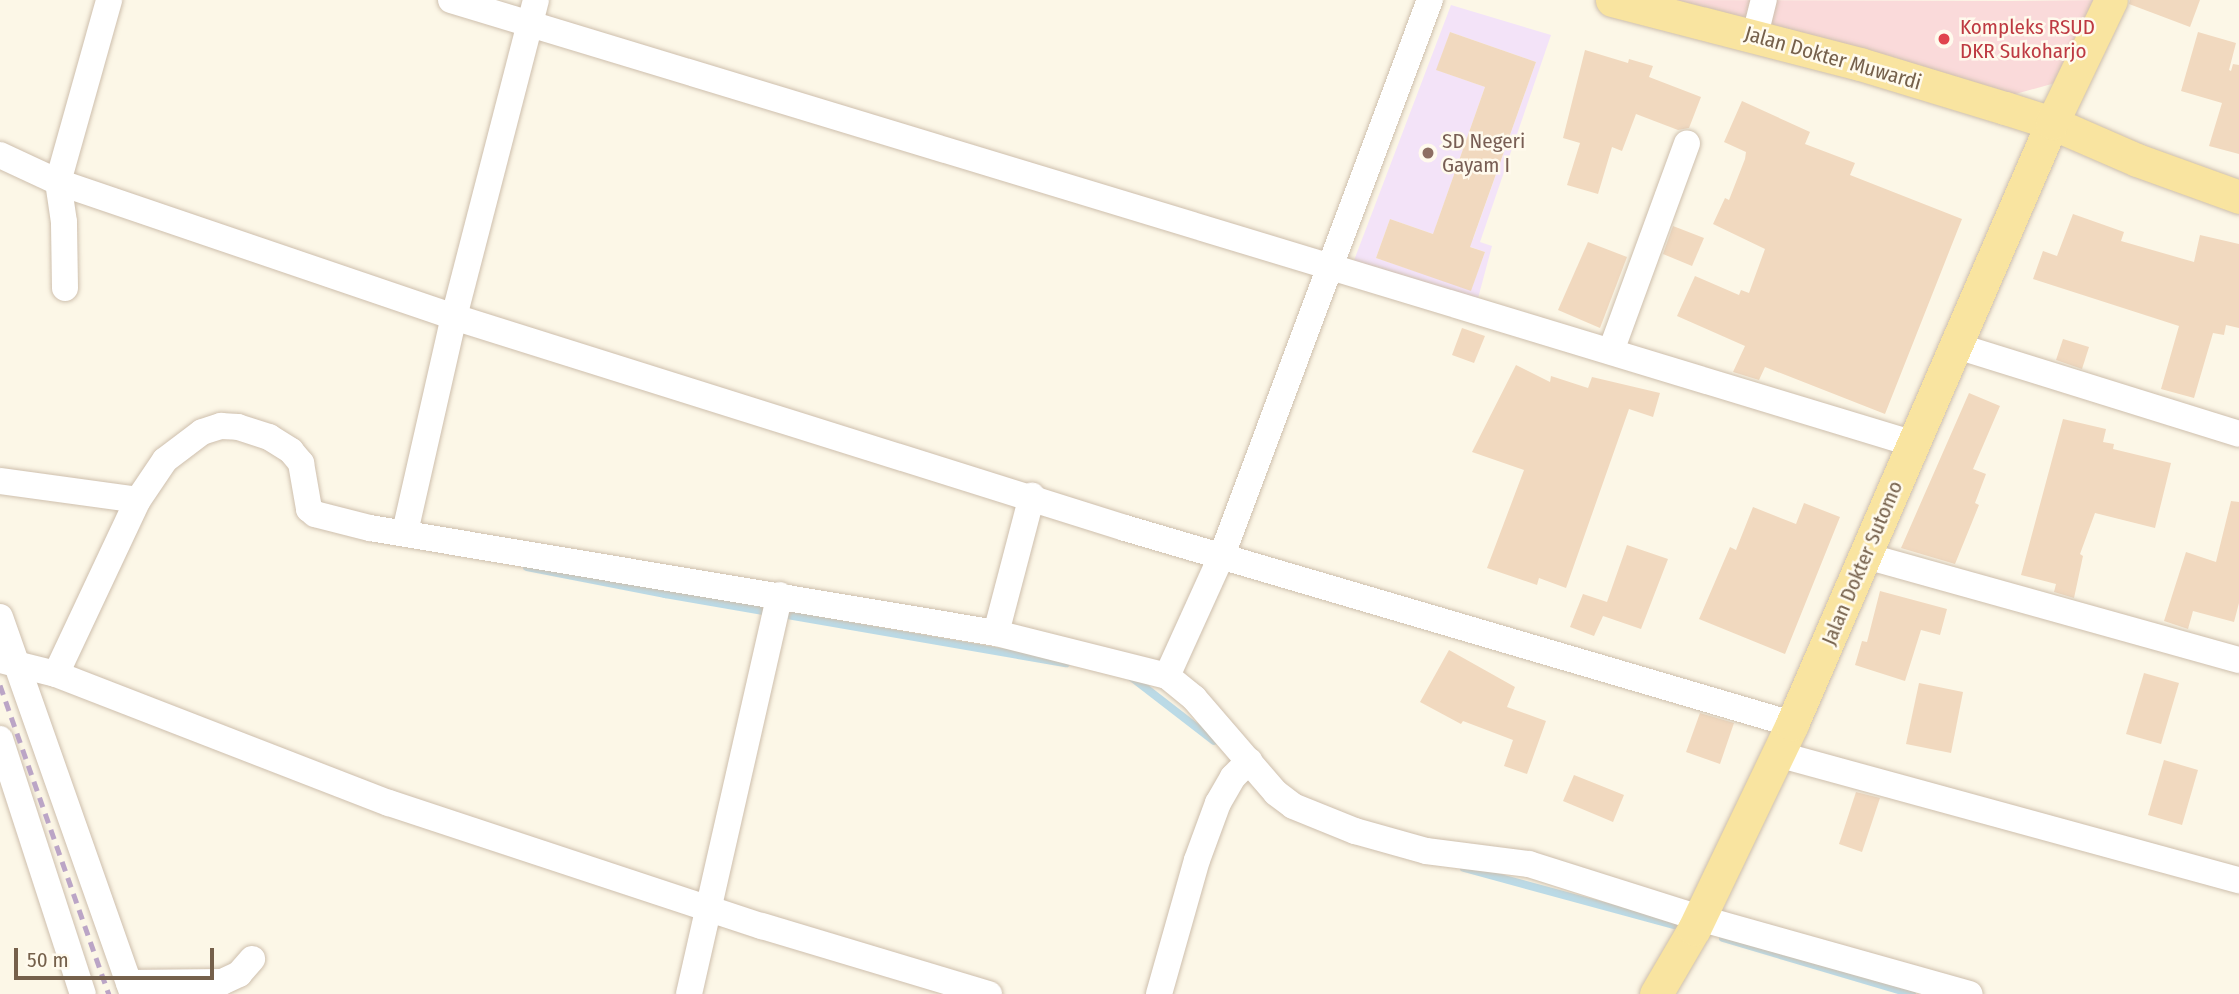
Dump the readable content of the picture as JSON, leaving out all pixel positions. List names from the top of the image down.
{
  "streets": {
    "main road": ["Jalan Dokter Muwardi", "Jalan Dokter Sutomo"]
  },
  "crossings": [
    ["Jalan Dokter Muwardi", "Jalan Dokter Sutomo"]
  ],
  "places": ["Kompleks RSUD DKR Sukoharjo", "SD Negeri Gayam I"],
  "scale_bar": "50 m"
}
